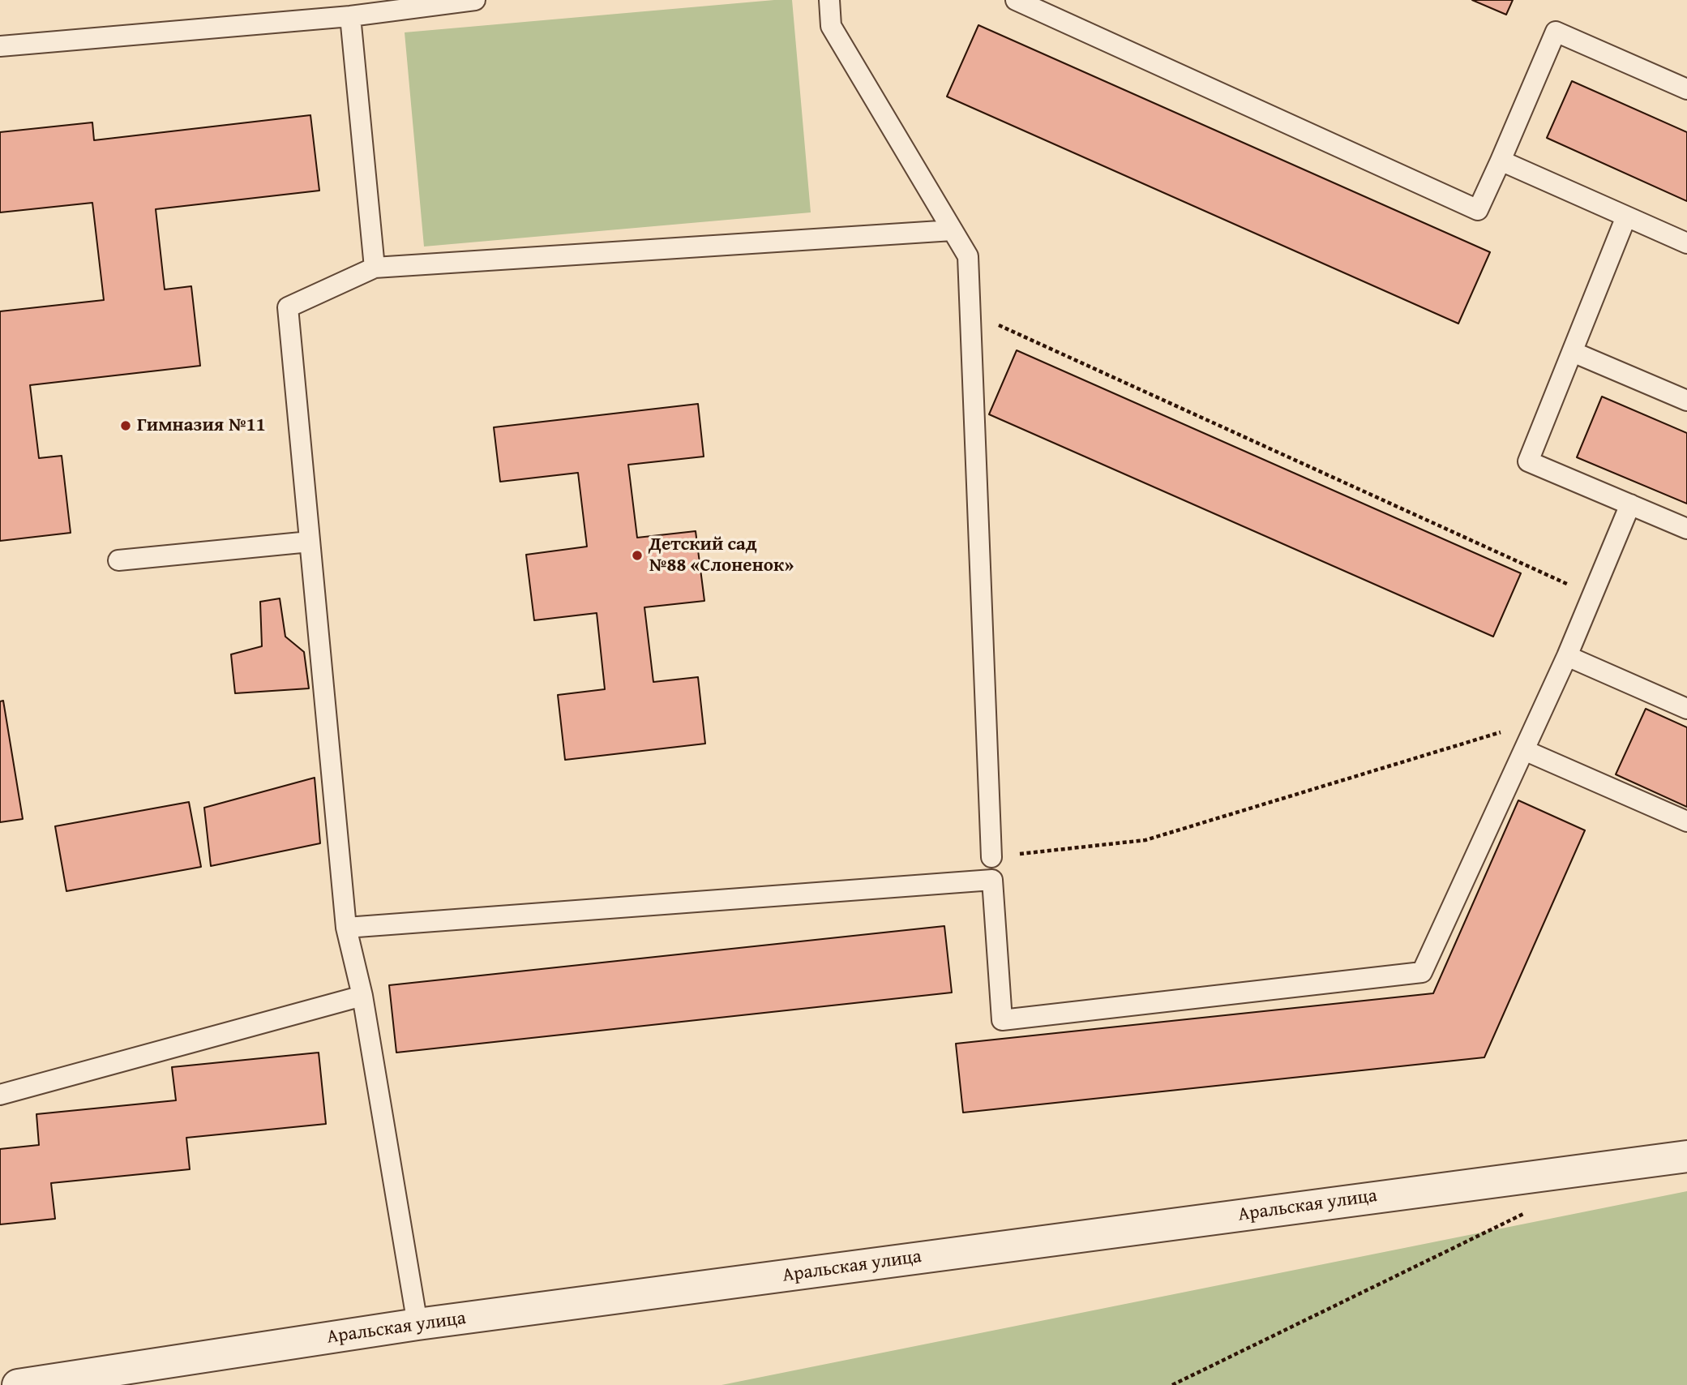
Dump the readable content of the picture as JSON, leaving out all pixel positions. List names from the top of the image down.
{
  "streets": {
    "street": ["Аральская улица"]
  },
  "places": ["Гимназия №11", "Детский сад №88 «Слоненок»"]
}
